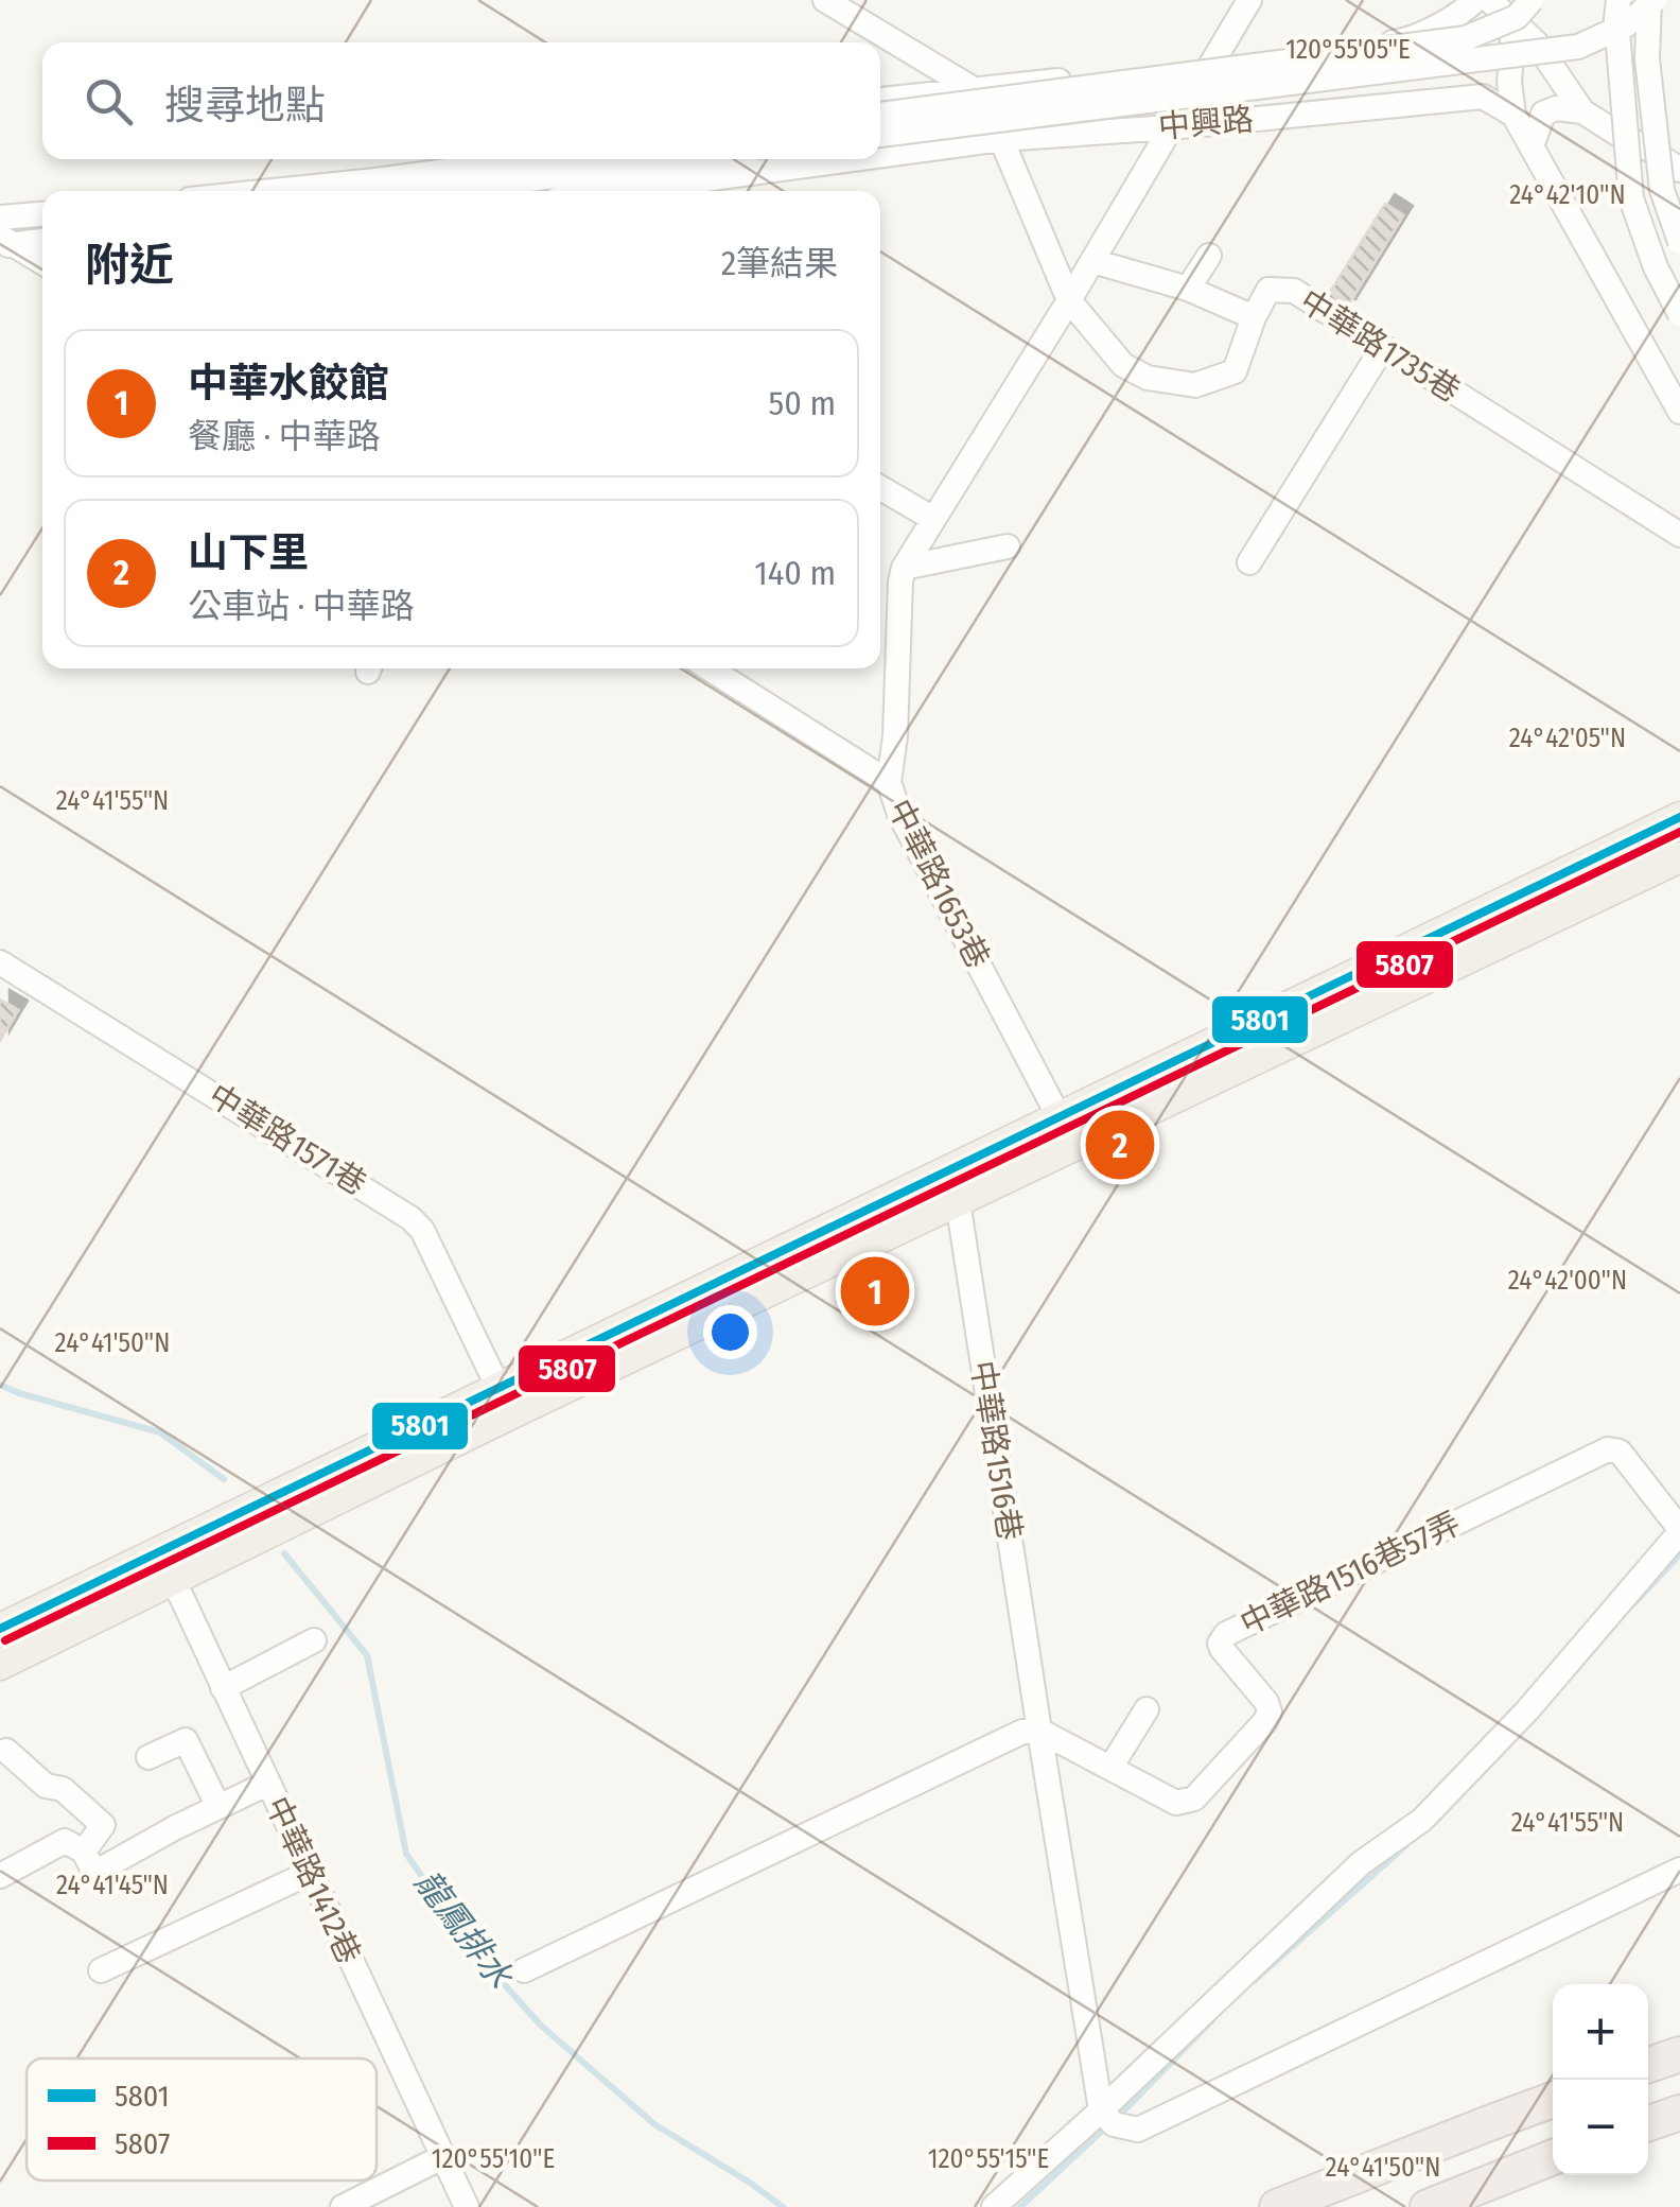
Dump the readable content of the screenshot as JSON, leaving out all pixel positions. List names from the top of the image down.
{
  "streets": {
    "street": [
      "中興路",
      "中華路1735巷",
      "中華路1653巷",
      "中華路1571巷",
      "中華路1516巷",
      "中華路1516巷57弄",
      "中華路1412巷"
    ]
  },
  "crossings": [
    ["中興路", "中華路1653巷"],
    ["中華路1735巷", "中華路1653巷"],
    ["中華路1516巷", "中華路1516巷57弄"]
  ],
  "water": ["龍鳳排水"],
  "lines": ["transit line 5801", "transit line 5807"],
  "legend": ["5801", "5807"],
  "page": {
    "search": "搜尋地點",
    "heading": ["附近", "2筆結果"],
    "list": [
      {
        "mark": "1",
        "name": "中華水餃館",
        "note": "餐廳 · 中華路",
        "value": "50 m"
      },
      {
        "mark": "2",
        "name": "山下里",
        "note": "公車站 · 中華路",
        "value": "140 m"
      }
    ],
    "pins": ["2", "1"],
    "map_buttons": ["+", "−"]
  },
  "coordinates": [
    "120°55'05\"E",
    "24°42'10\"N",
    "24°42'05\"N",
    "24°41'55\"N",
    "24°42'00\"N",
    "24°41'50\"N",
    "24°41'45\"N",
    "120°55'10\"E",
    "120°55'15\"E"
  ]
}
